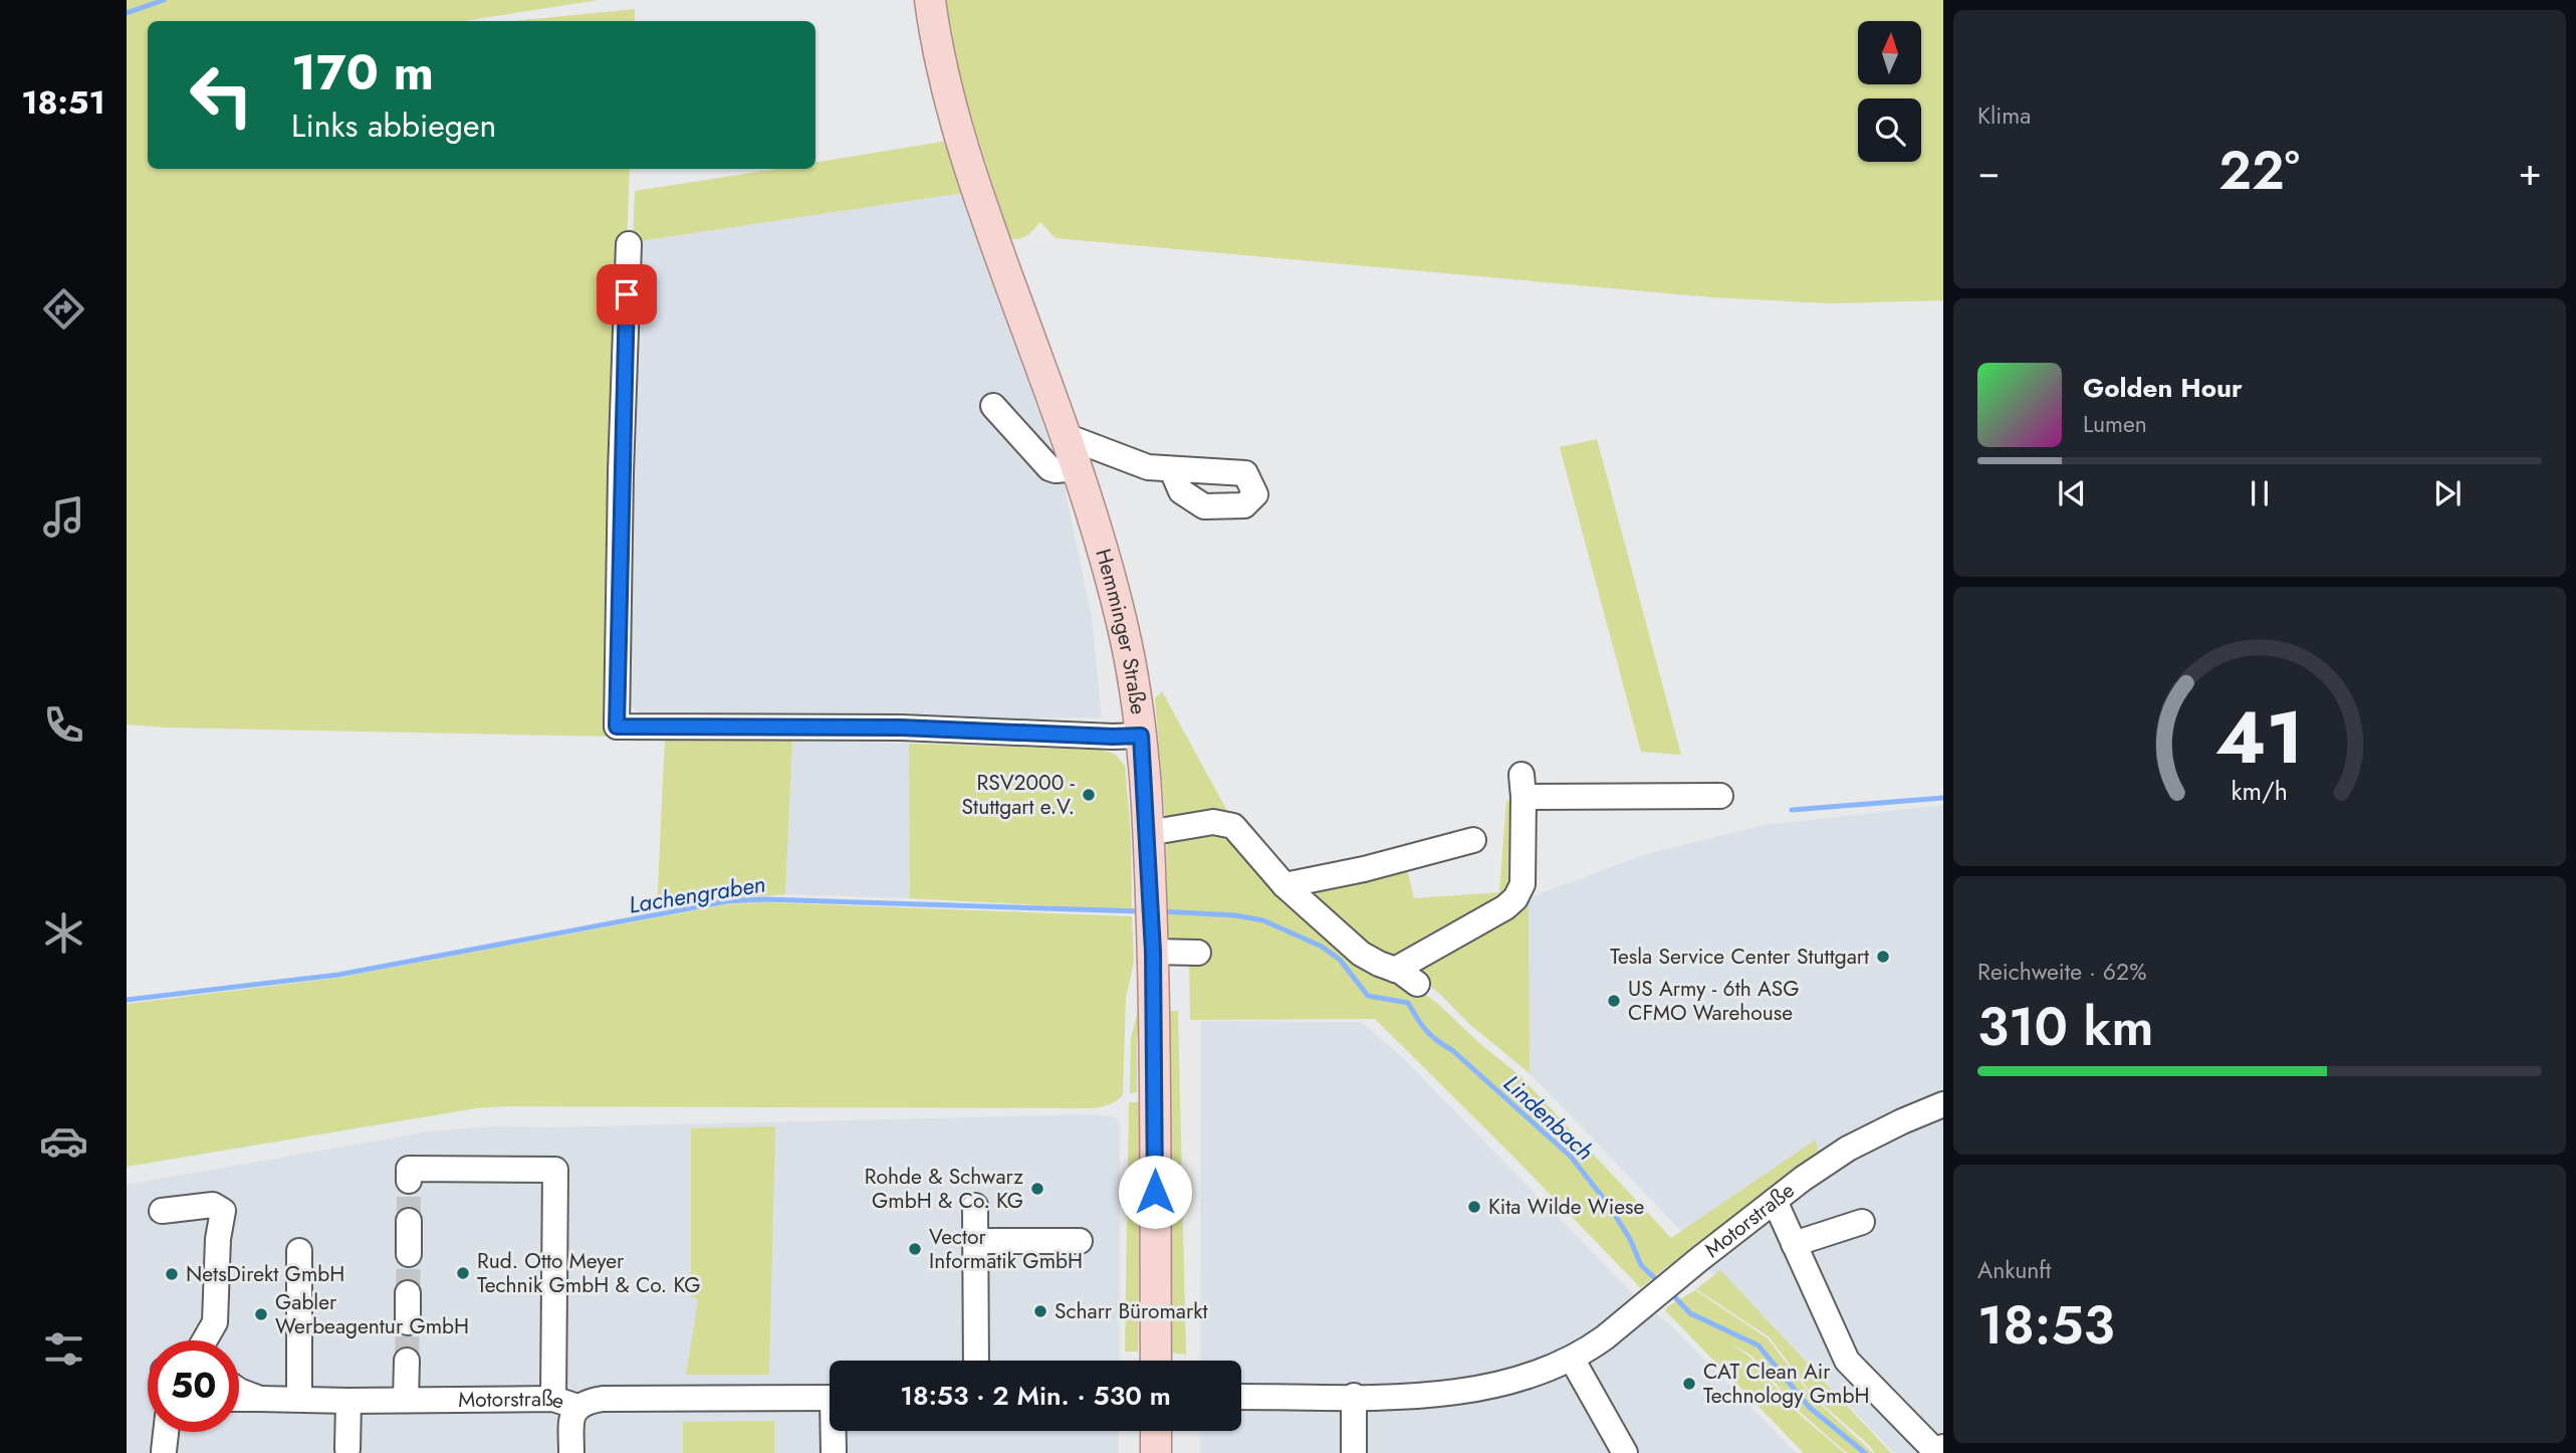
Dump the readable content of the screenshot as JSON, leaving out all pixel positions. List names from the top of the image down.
{
  "streets": {
    "main road": ["Hemminger Straße"],
    "street": ["Motorstraße"]
  },
  "water": ["Lachengraben", "Lindenbach"],
  "places": [
    "RSV2000 - Stuttgart e.V.",
    "Tesla Service Center Stuttgart",
    "US Army - 6th ASG CFMO Warehouse",
    "Rohde & Schwarz GmbH & Co. KG",
    "Kita Wilde Wiese",
    "Vector Informatik GmbH",
    "Rud. Otto Meyer Technik GmbH & Co. KG",
    "NetsDirekt GmbH",
    "Scharr Büromarkt",
    "Gabler Werbeagentur GmbH",
    "CAT Clean Air Technology GmbH"
  ],
  "north": "top",
  "page": {
    "tabs": "18:51",
    "tile": [
      "Klima",
      ["Reichweite · 62%", "310 km"],
      ["Ankunft", "18:53"]
    ],
    "turn": ["170 m", "Links abbiegen"],
    "heat": ["−", "22°", "+"],
    "song": ["Golden Hour", "Lumen"],
    "limit": "50",
    "trip": "18:53 · 2 Min. · 530 m",
    "gauge": ["41", "km/h"]
  }
}
